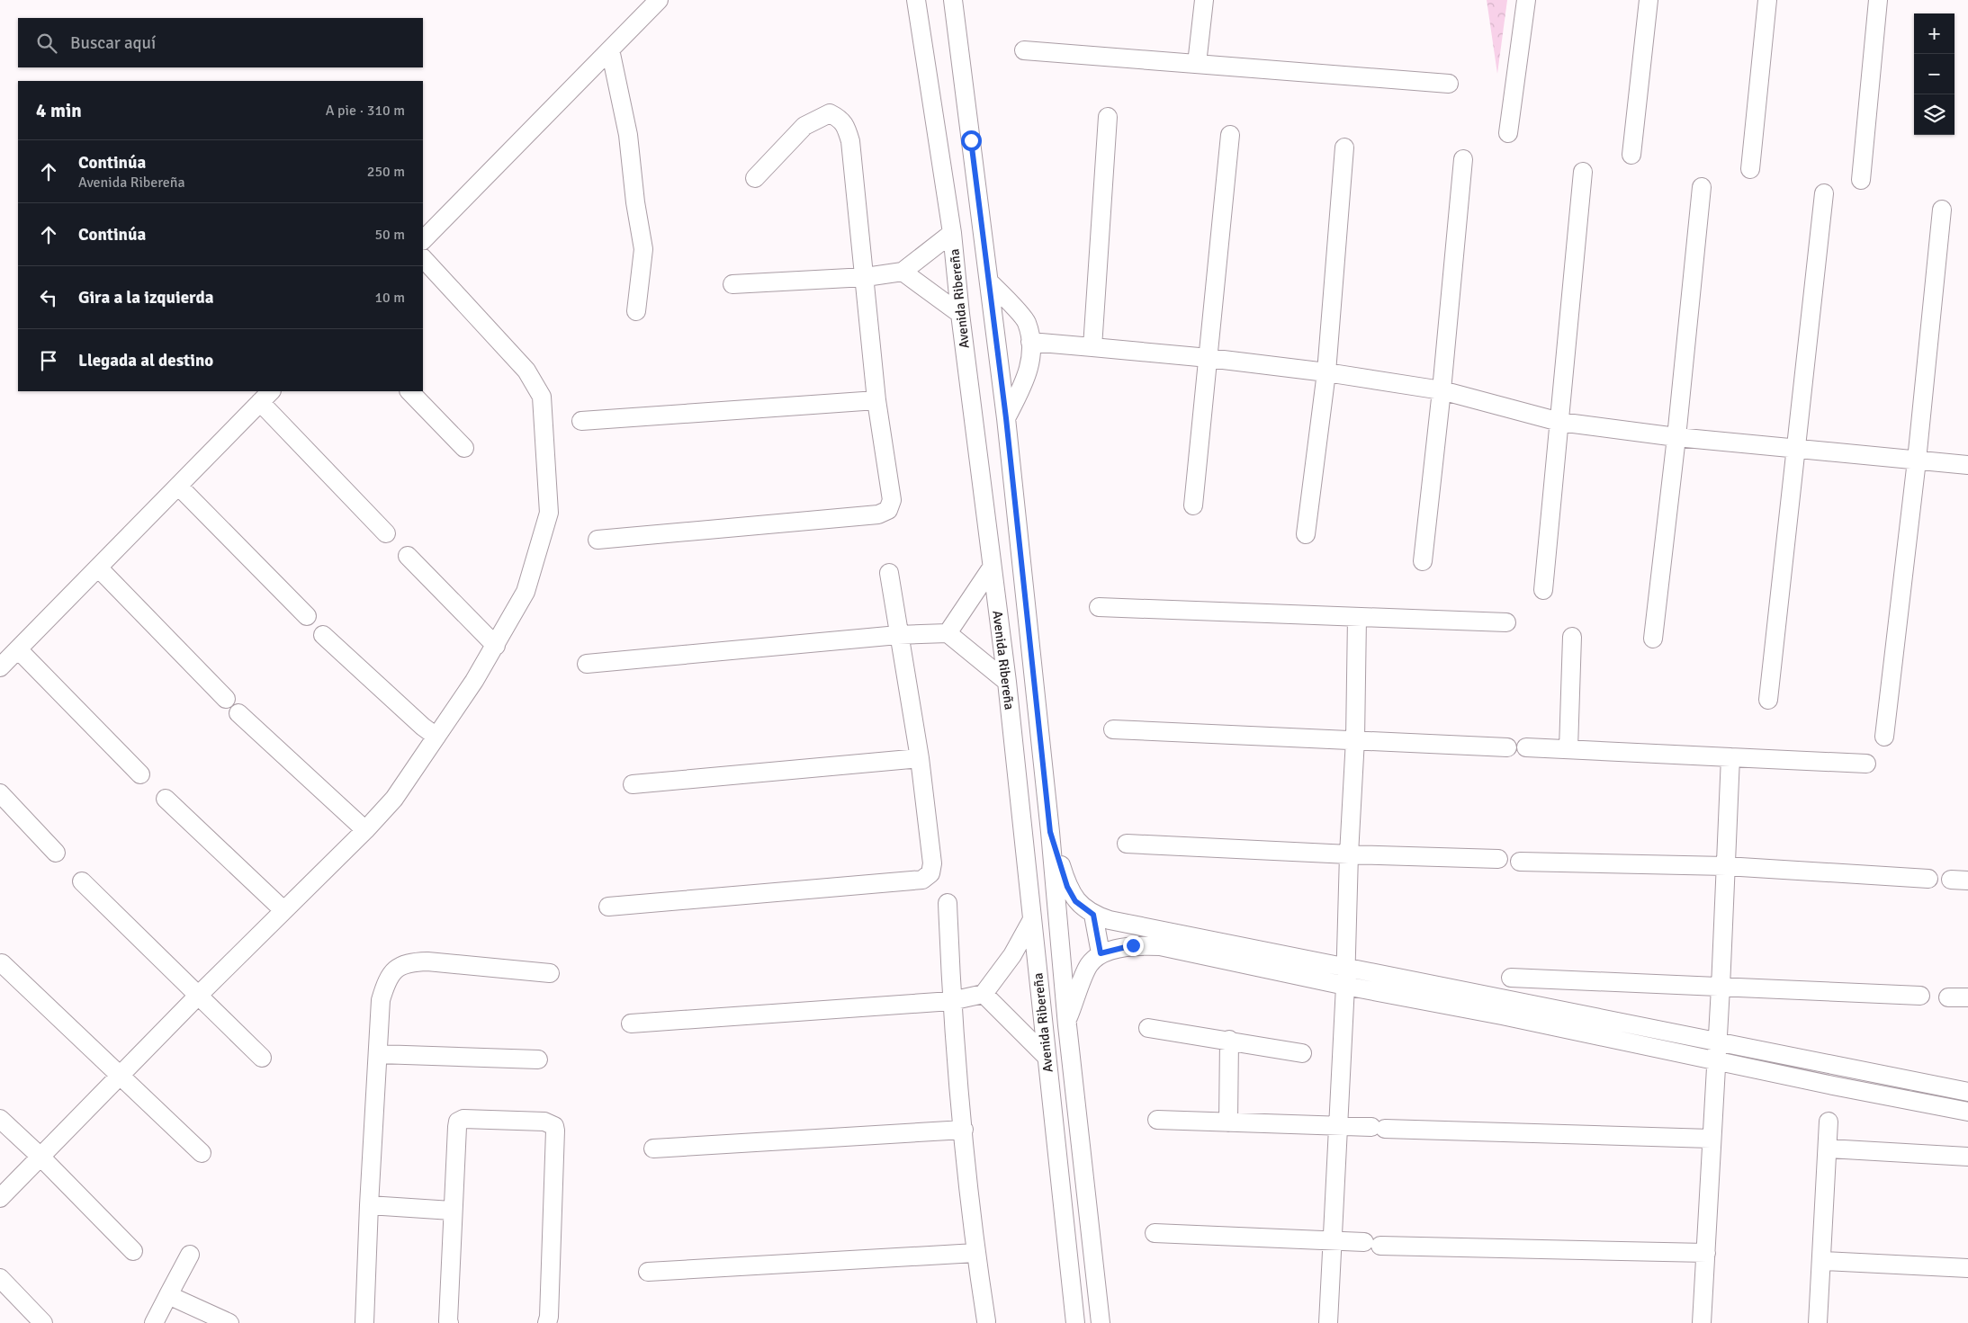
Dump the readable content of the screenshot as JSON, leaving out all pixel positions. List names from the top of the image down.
{
  "streets": {
    "street": ["Avenida Ribereña"]
  },
  "page": {
    "map_buttons": ["+", "−"],
    "search": "Buscar aquí",
    "heading": ["4 min", "A pie · 310 m"],
    "list": [
      ["Continúa", "Avenida Ribereña", "250 m"],
      ["Continúa", "50 m"],
      ["Gira a la izquierda", "10 m"],
      "Llegada al destino"
    ]
  }
}
